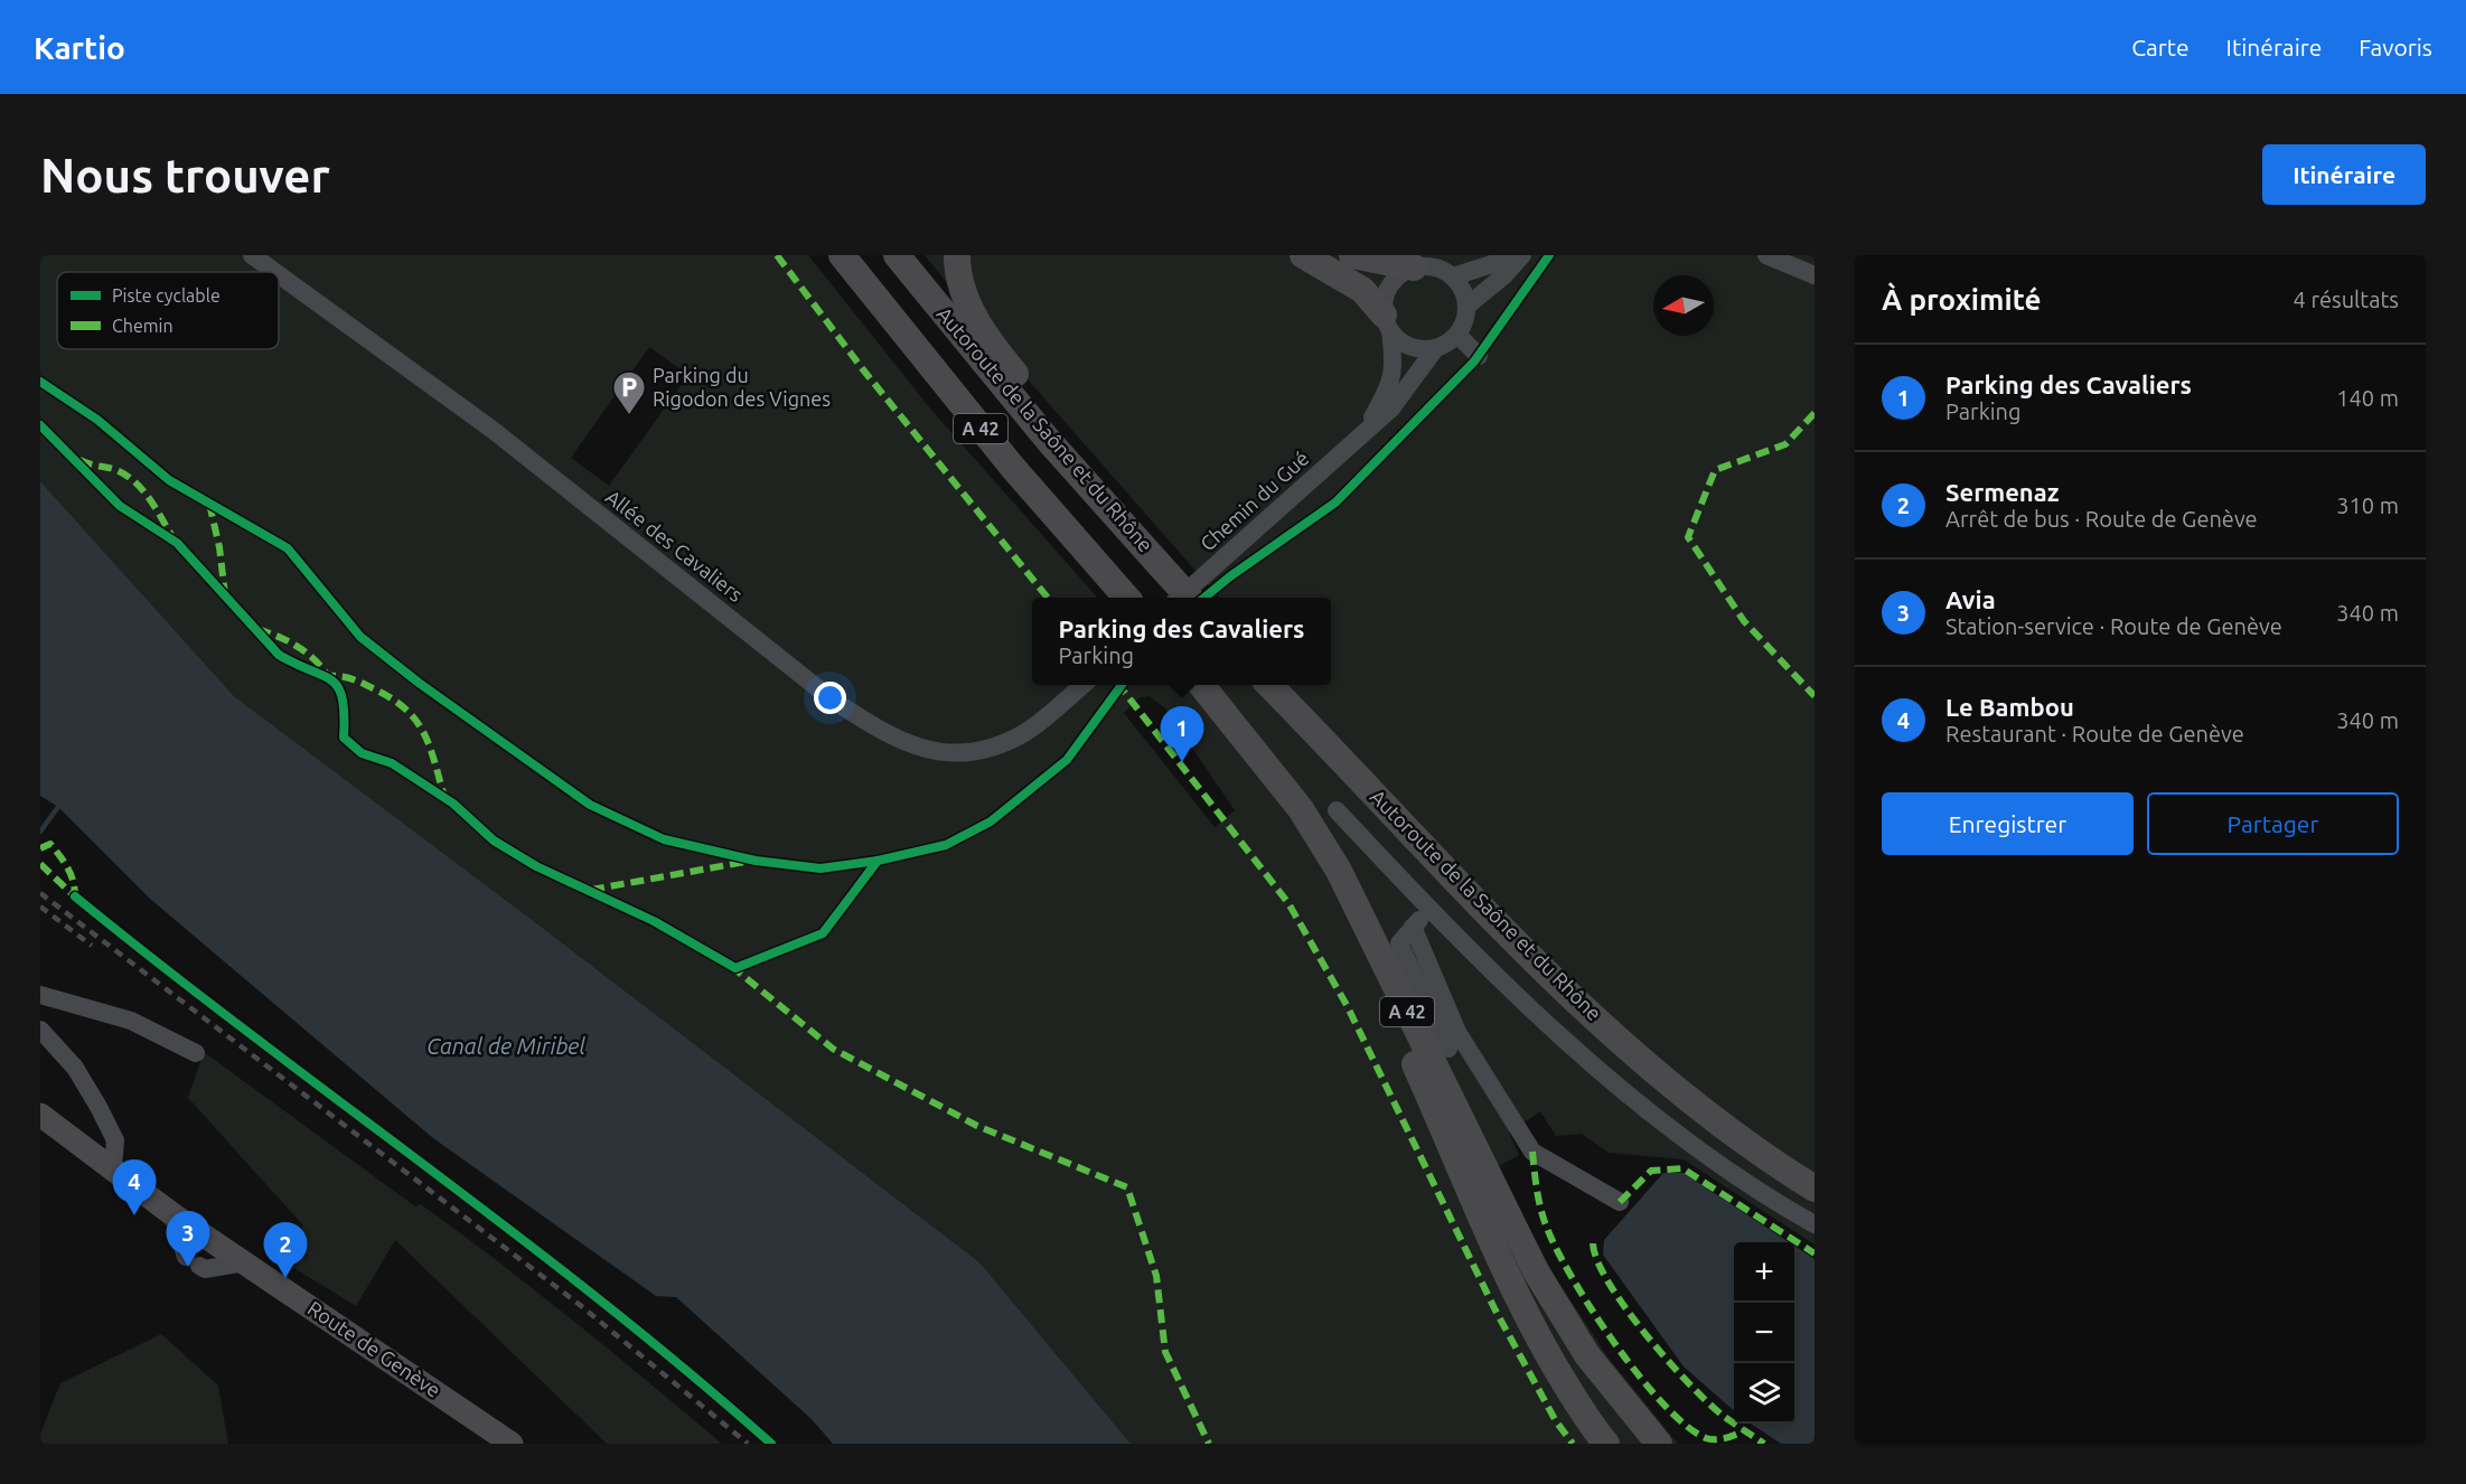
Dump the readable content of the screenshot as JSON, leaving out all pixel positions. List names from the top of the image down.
{
  "streets": {
    "highway": ["A 42", "Autoroute de la Saône et du Rhône"],
    "main road": ["Route de Genève"],
    "street": ["Chemin du Gué", "Allée des Cavaliers"]
  },
  "water": ["Canal de Miribel"],
  "places": {
    "parking": ["Parking du Rigodon des Vignes"]
  },
  "legend": ["Piste cyclable", "Chemin"],
  "north": "left",
  "page": {
    "header": "Kartio",
    "nav": ["Carte", "Itinéraire", "Favoris"],
    "buttons": [
      "Itinéraire",
      ["Enregistrer", "Partager"]
    ],
    "title": "Nous trouver",
    "heading": ["À proximité", "4 résultats"],
    "list": [
      {
        "mark": "1",
        "name": "Parking des Cavaliers",
        "note": "Parking",
        "value": "140 m"
      },
      {
        "mark": "2",
        "name": "Sermenaz",
        "note": "Arrêt de bus · Route de Genève",
        "value": "310 m"
      },
      {
        "mark": "3",
        "name": "Avia",
        "note": "Station-service · Route de Genève",
        "value": "340 m"
      },
      {
        "mark": "4",
        "name": "Le Bambou",
        "note": "Restaurant · Route de Genève",
        "value": "340 m"
      }
    ],
    "popup": ["Parking des Cavaliers", "Parking"],
    "pins": [
      "1",
      "4",
      "3",
      "2"
    ],
    "map_buttons": ["+", "−"]
  }
}
